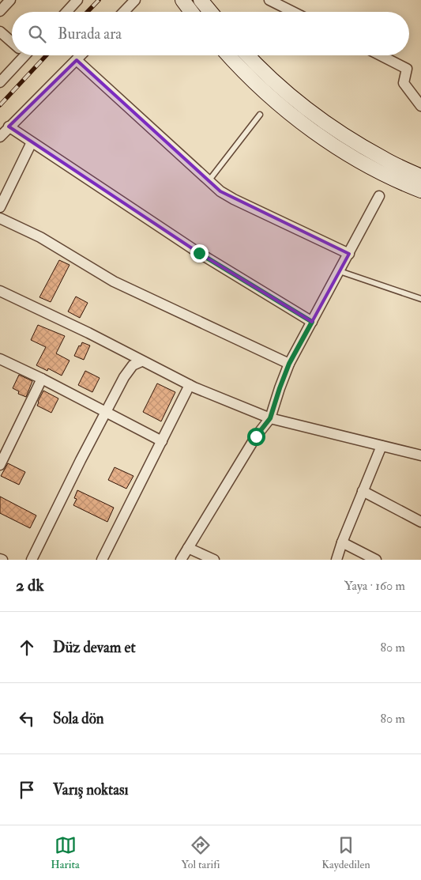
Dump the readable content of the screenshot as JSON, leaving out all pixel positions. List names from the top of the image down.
{
  "page": {
    "search": "Burada ara",
    "heading": ["2 dk", "Yaya · 160 m"],
    "list": [
      ["Düz devam et", "80 m"],
      ["Sola dön", "80 m"],
      "Varış noktası"
    ],
    "nav": ["Harita", "Yol tarifi", "Kaydedilen"]
  }
}
